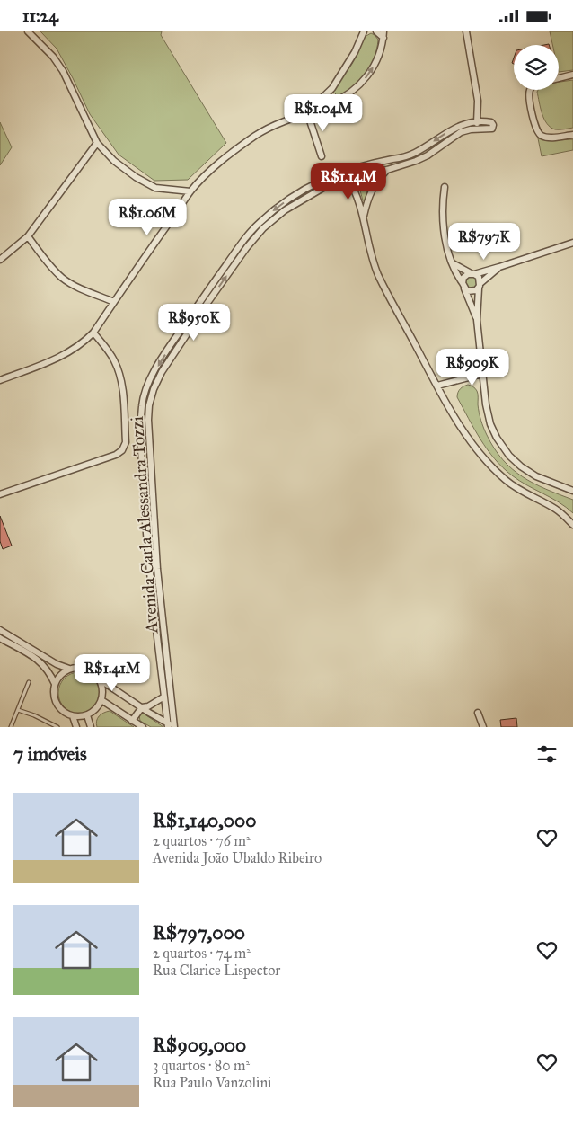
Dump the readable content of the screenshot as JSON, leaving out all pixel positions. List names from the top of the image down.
{
  "streets": {
    "street": ["Avenida Carla Alessandra Tozzi"]
  },
  "page": {
    "status": "11:24",
    "price": [
      "R$1.04M",
      "R$1.14M",
      "R$1.06M",
      "R$797K",
      "R$950K",
      "R$909K",
      "R$1.41M"
    ],
    "heading": "7 imóveis",
    "list": [
      {
        "name": "R$1,140,000",
        "note": "2 quartos · 76 m² · Avenida João Ubaldo Ribeiro"
      },
      {
        "name": "R$797,000",
        "note": "2 quartos · 74 m² · Rua Clarice Lispector"
      },
      {
        "name": "R$909,000",
        "note": "3 quartos · 80 m² · Rua Paulo Vanzolini"
      }
    ]
  }
}
